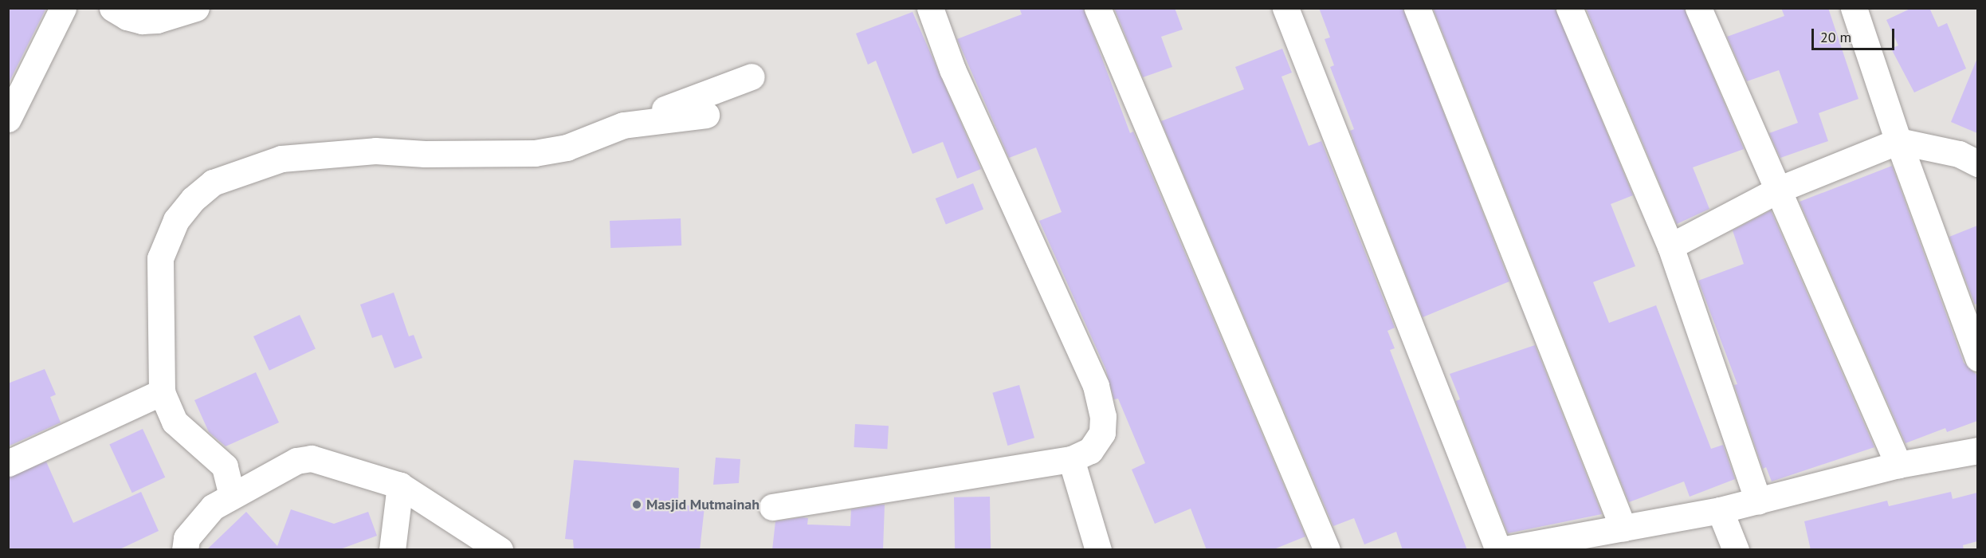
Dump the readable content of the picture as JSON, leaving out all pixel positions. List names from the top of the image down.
{
  "places": ["Masjid Mutmainah"],
  "scale_bar": "20 m"
}
